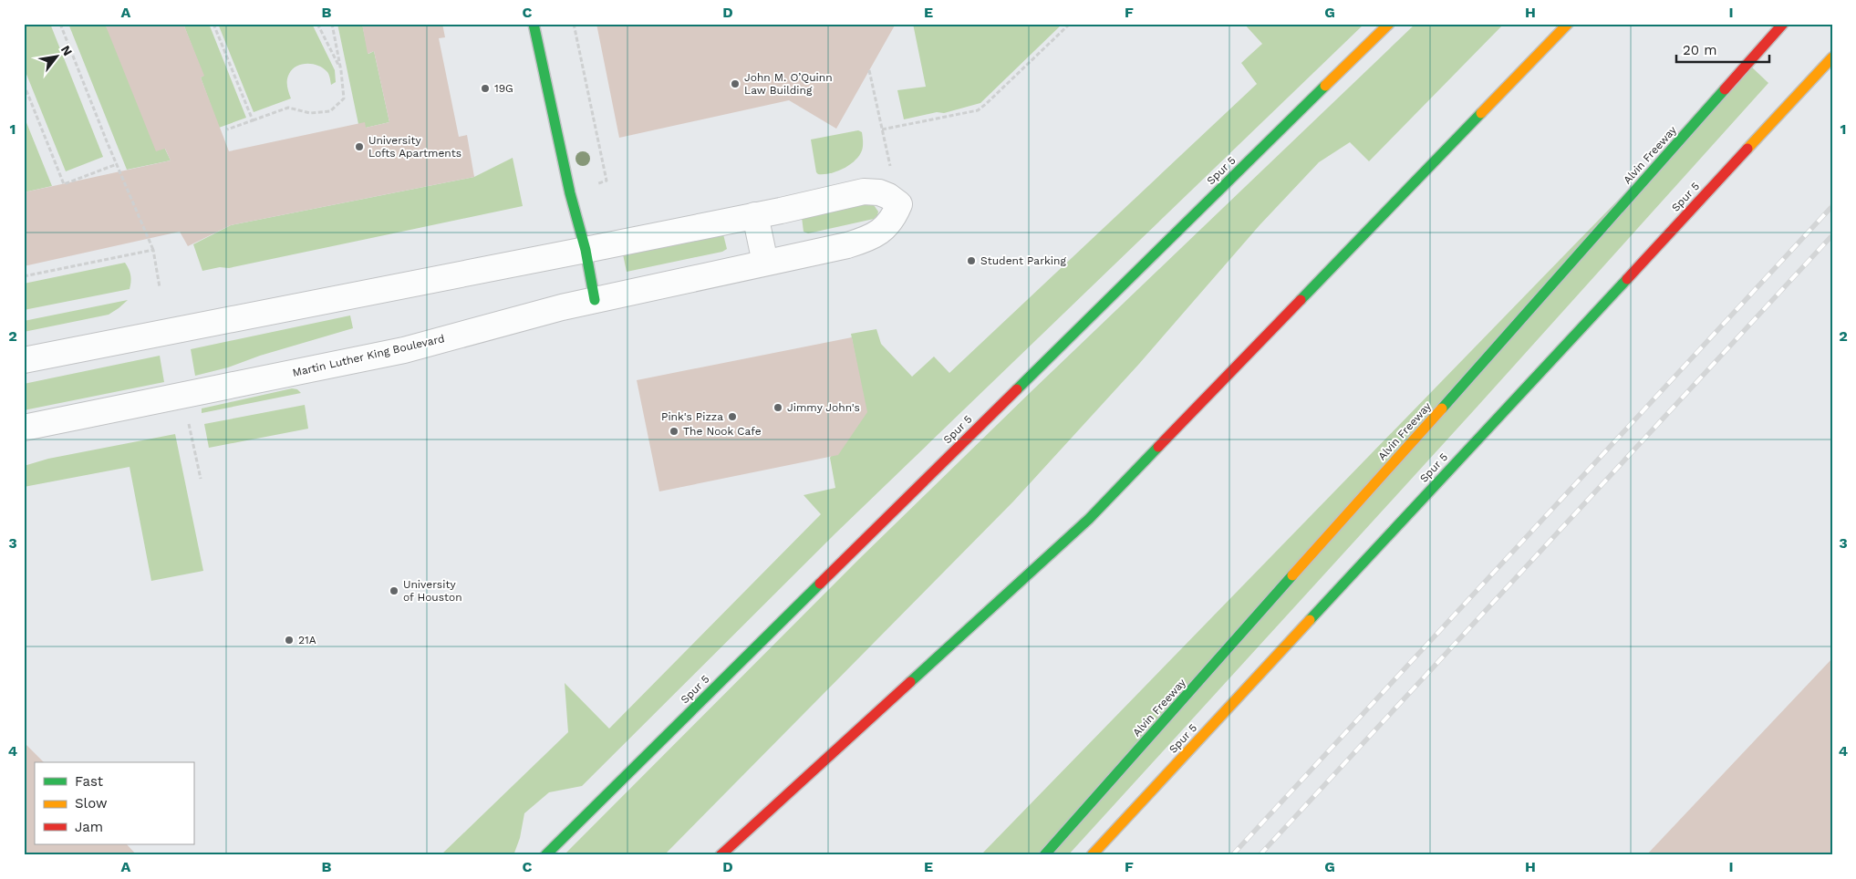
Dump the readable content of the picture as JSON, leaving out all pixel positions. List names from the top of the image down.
{
  "streets": {
    "main road": ["Alvin Freeway", "Spur 5"],
    "street": ["Martin Luther King Boulevard"]
  },
  "places": [
    "John M. O’Quinn Law Building",
    "19G",
    "University Lofts Apartments",
    "Student Parking",
    "Jimmy John's",
    "Pink's Pizza",
    "The Nook Cafe",
    "University of Houston",
    "21A"
  ],
  "legend": ["Fast", "Slow", "Jam"],
  "scale_bar": "20 m",
  "north": "top right",
  "grid": {
    "columns": [
      "A",
      "B",
      "C",
      "D",
      "E",
      "F",
      "G",
      "H",
      "I"
    ],
    "rows": [
      "1",
      "2",
      "3",
      "4"
    ]
  }
}
